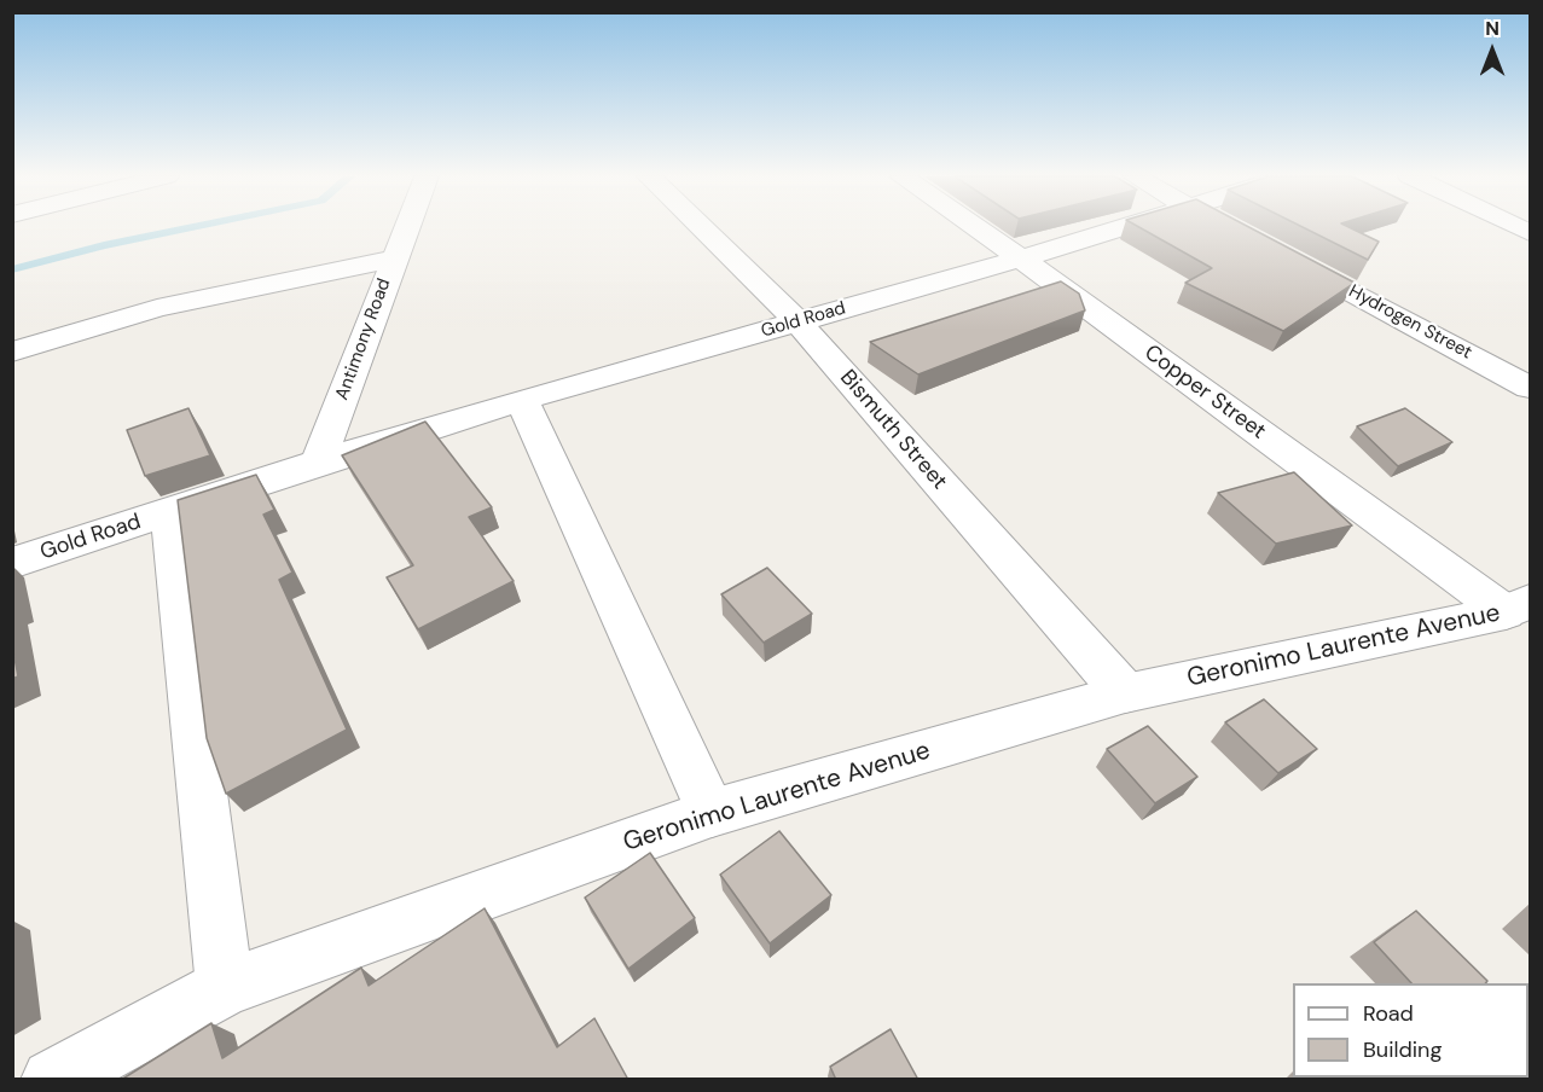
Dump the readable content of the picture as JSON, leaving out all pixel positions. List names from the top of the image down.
{
  "streets": {
    "street": [
      "Gold Road",
      "Hydrogen Street",
      "Antimony Road",
      "Copper Street",
      "Bismuth Street",
      "Geronimo Laurente Avenue"
    ]
  },
  "crossings": [
    ["Gold Road", "Antimony Road"],
    ["Gold Road", "Copper Street"],
    ["Gold Road", "Bismuth Street"],
    ["Copper Street", "Geronimo Laurente Avenue"],
    ["Bismuth Street", "Geronimo Laurente Avenue"]
  ],
  "legend": ["Road", "Building"],
  "north": "top"
}
